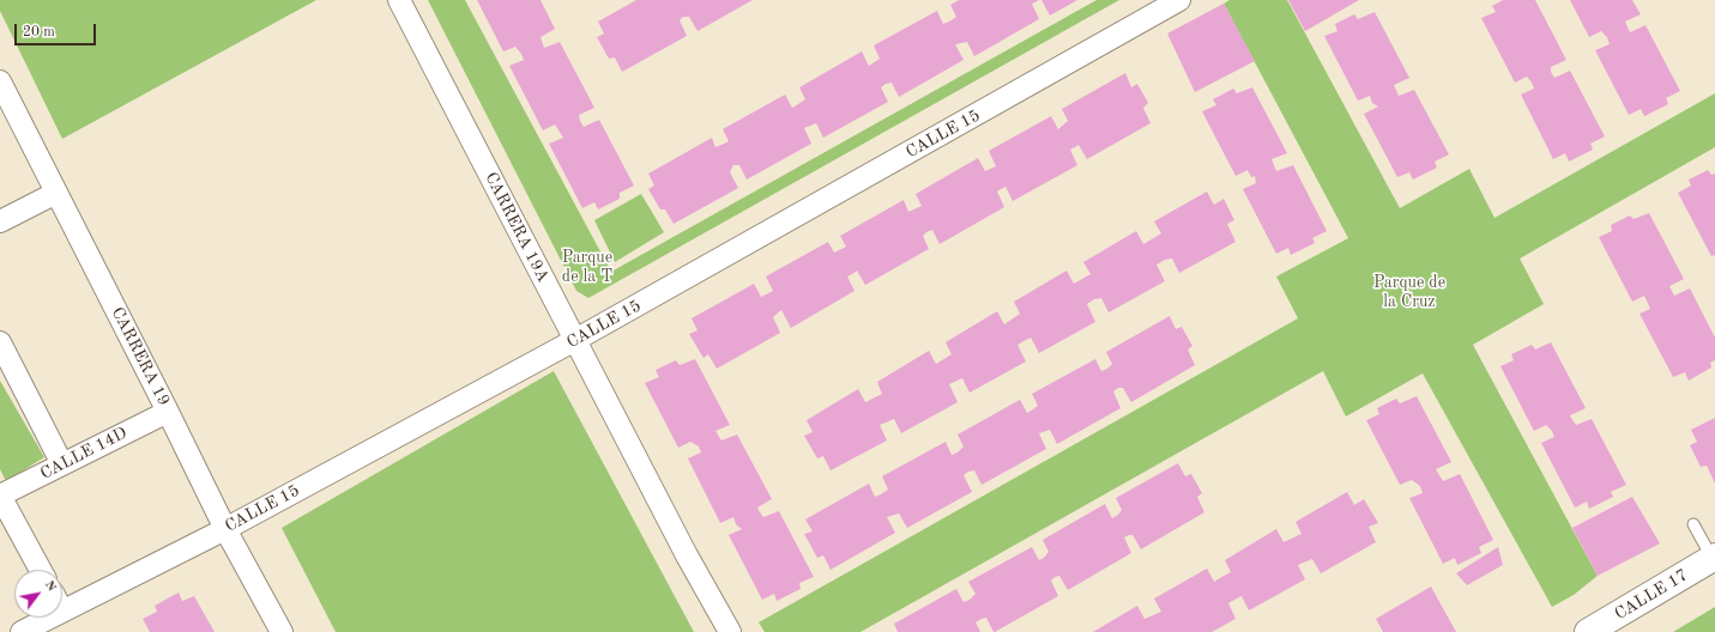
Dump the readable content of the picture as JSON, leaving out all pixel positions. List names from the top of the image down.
{
  "streets": {
    "street": [
      "CALLE 15",
      "CARRERA 19A",
      "CARRERA 19",
      "CALLE 14D",
      "CALLE 17"
    ]
  },
  "crossings": [
    ["CALLE 15", "CARRERA 19A"],
    ["CALLE 15", "CARRERA 19"],
    ["CARRERA 19", "CALLE 14D"]
  ],
  "parks": ["Parque de la T", "Parque de la Cruz"],
  "scale_bar": "20 m",
  "north": "top right"
}
